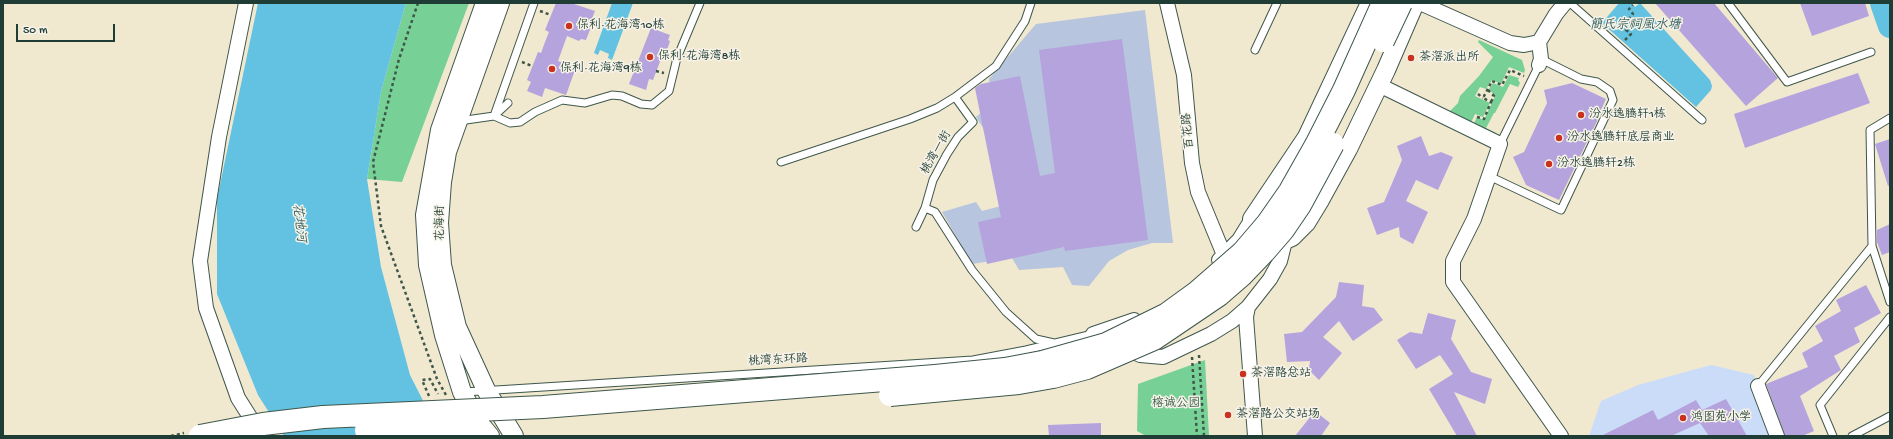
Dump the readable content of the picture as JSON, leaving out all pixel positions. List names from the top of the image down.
{
  "streets": {
    "street": ["百花路", "花海街"],
    "lane": ["桃湾一街", "桃湾东环路"]
  },
  "crossings": [
    ["花海街", "桃湾东环路"]
  ],
  "water": ["簡氏宗祠風水塘", "花地河"],
  "parks": ["榕诚公园"],
  "places": [
    "保利·花海湾10栋",
    "保利·花海湾8栋",
    "茶滘派出所",
    "保利·花海湾9栋",
    "汾水逸腾轩1栋",
    "汾水逸腾轩底层商业",
    "汾水逸腾轩2栋",
    "茶滘路总站",
    "茶滘路公交站场",
    "鸿图苑小学"
  ],
  "scale_bar": "50 m"
}
